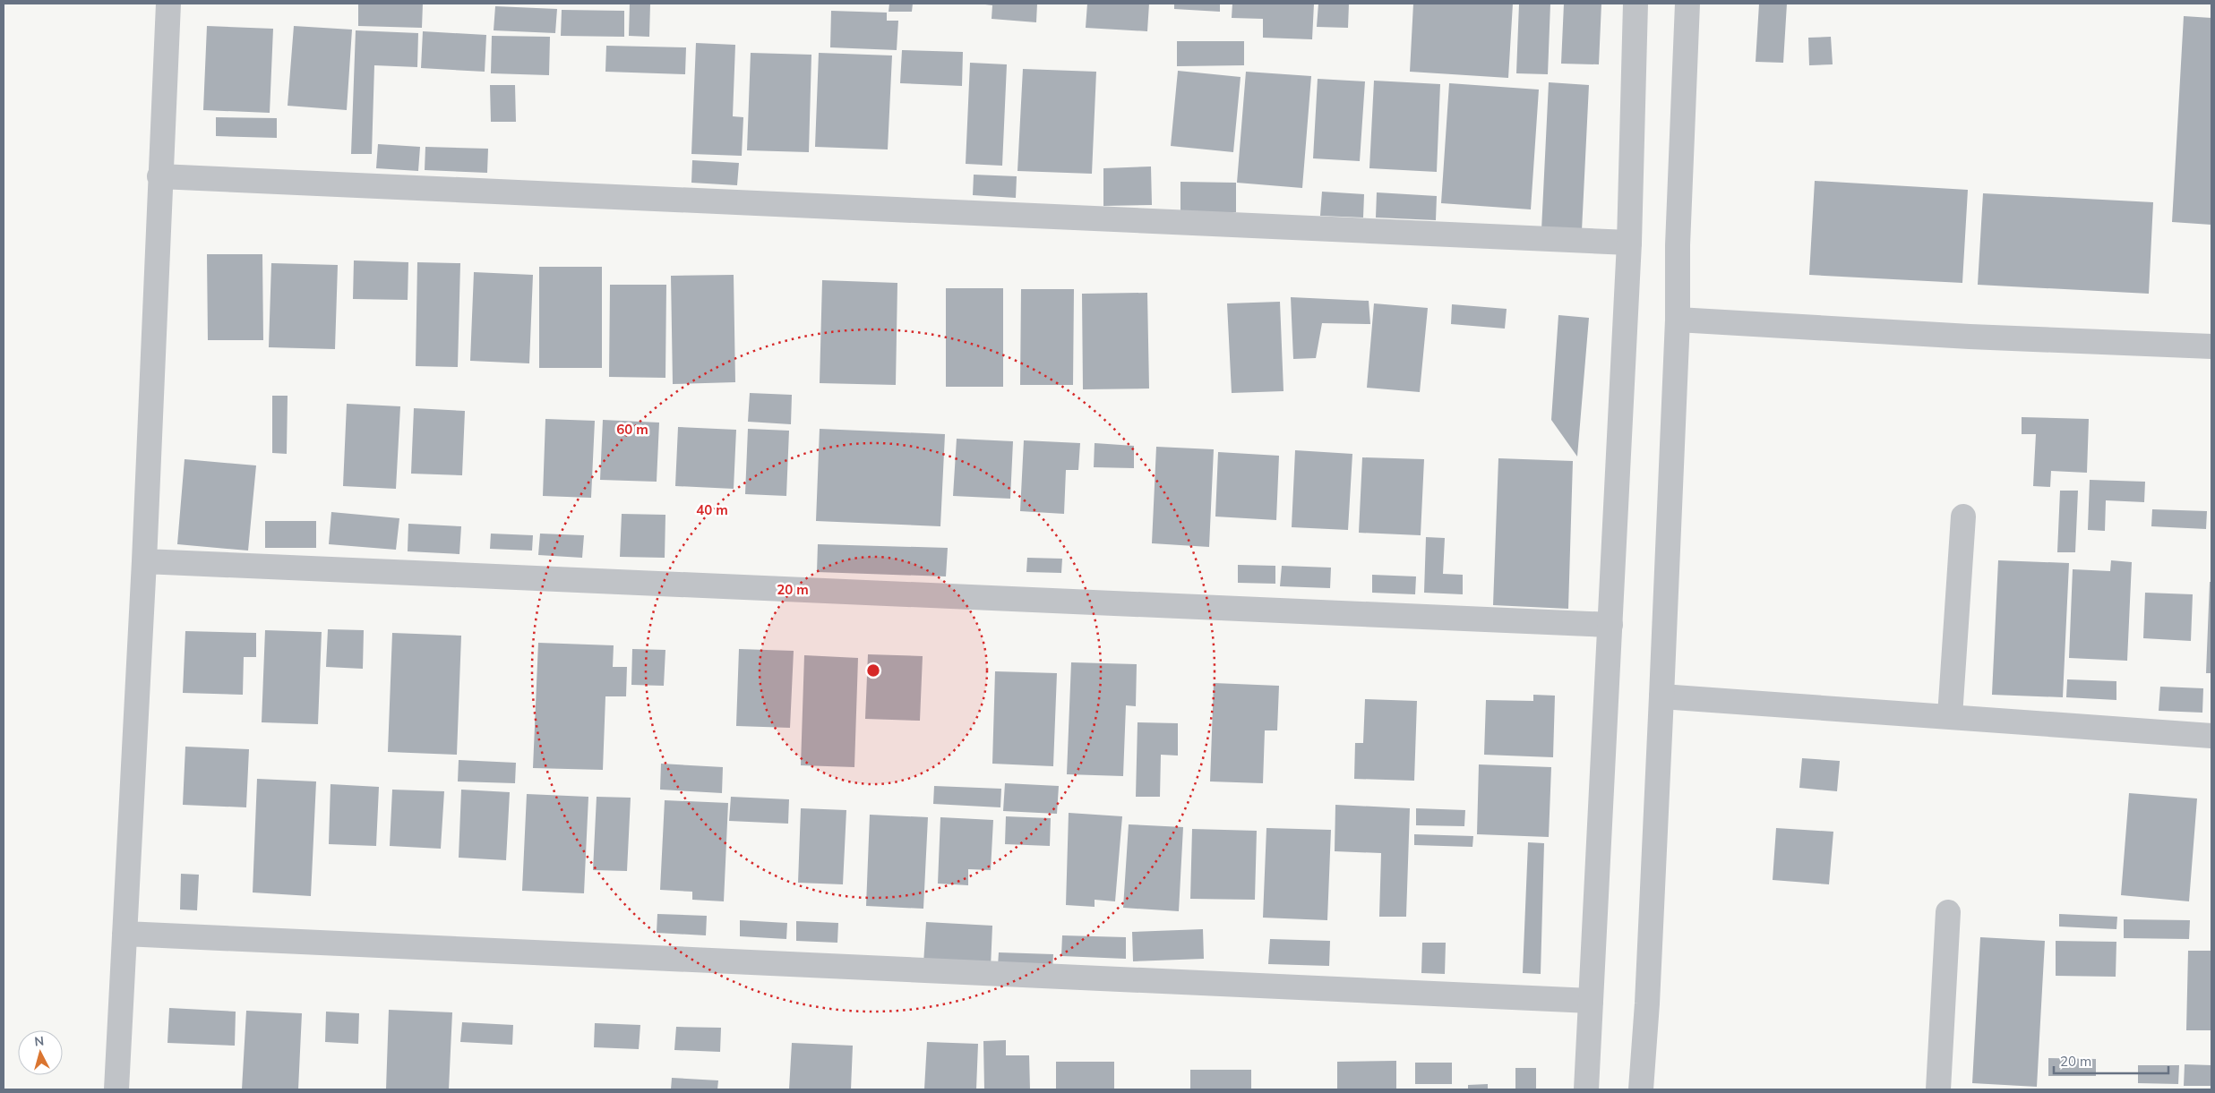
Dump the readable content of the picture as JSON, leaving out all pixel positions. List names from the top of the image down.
{
  "scale_bar": "20 m",
  "north": "top",
  "rings": ["60 m", "40 m", "20 m"]
}
